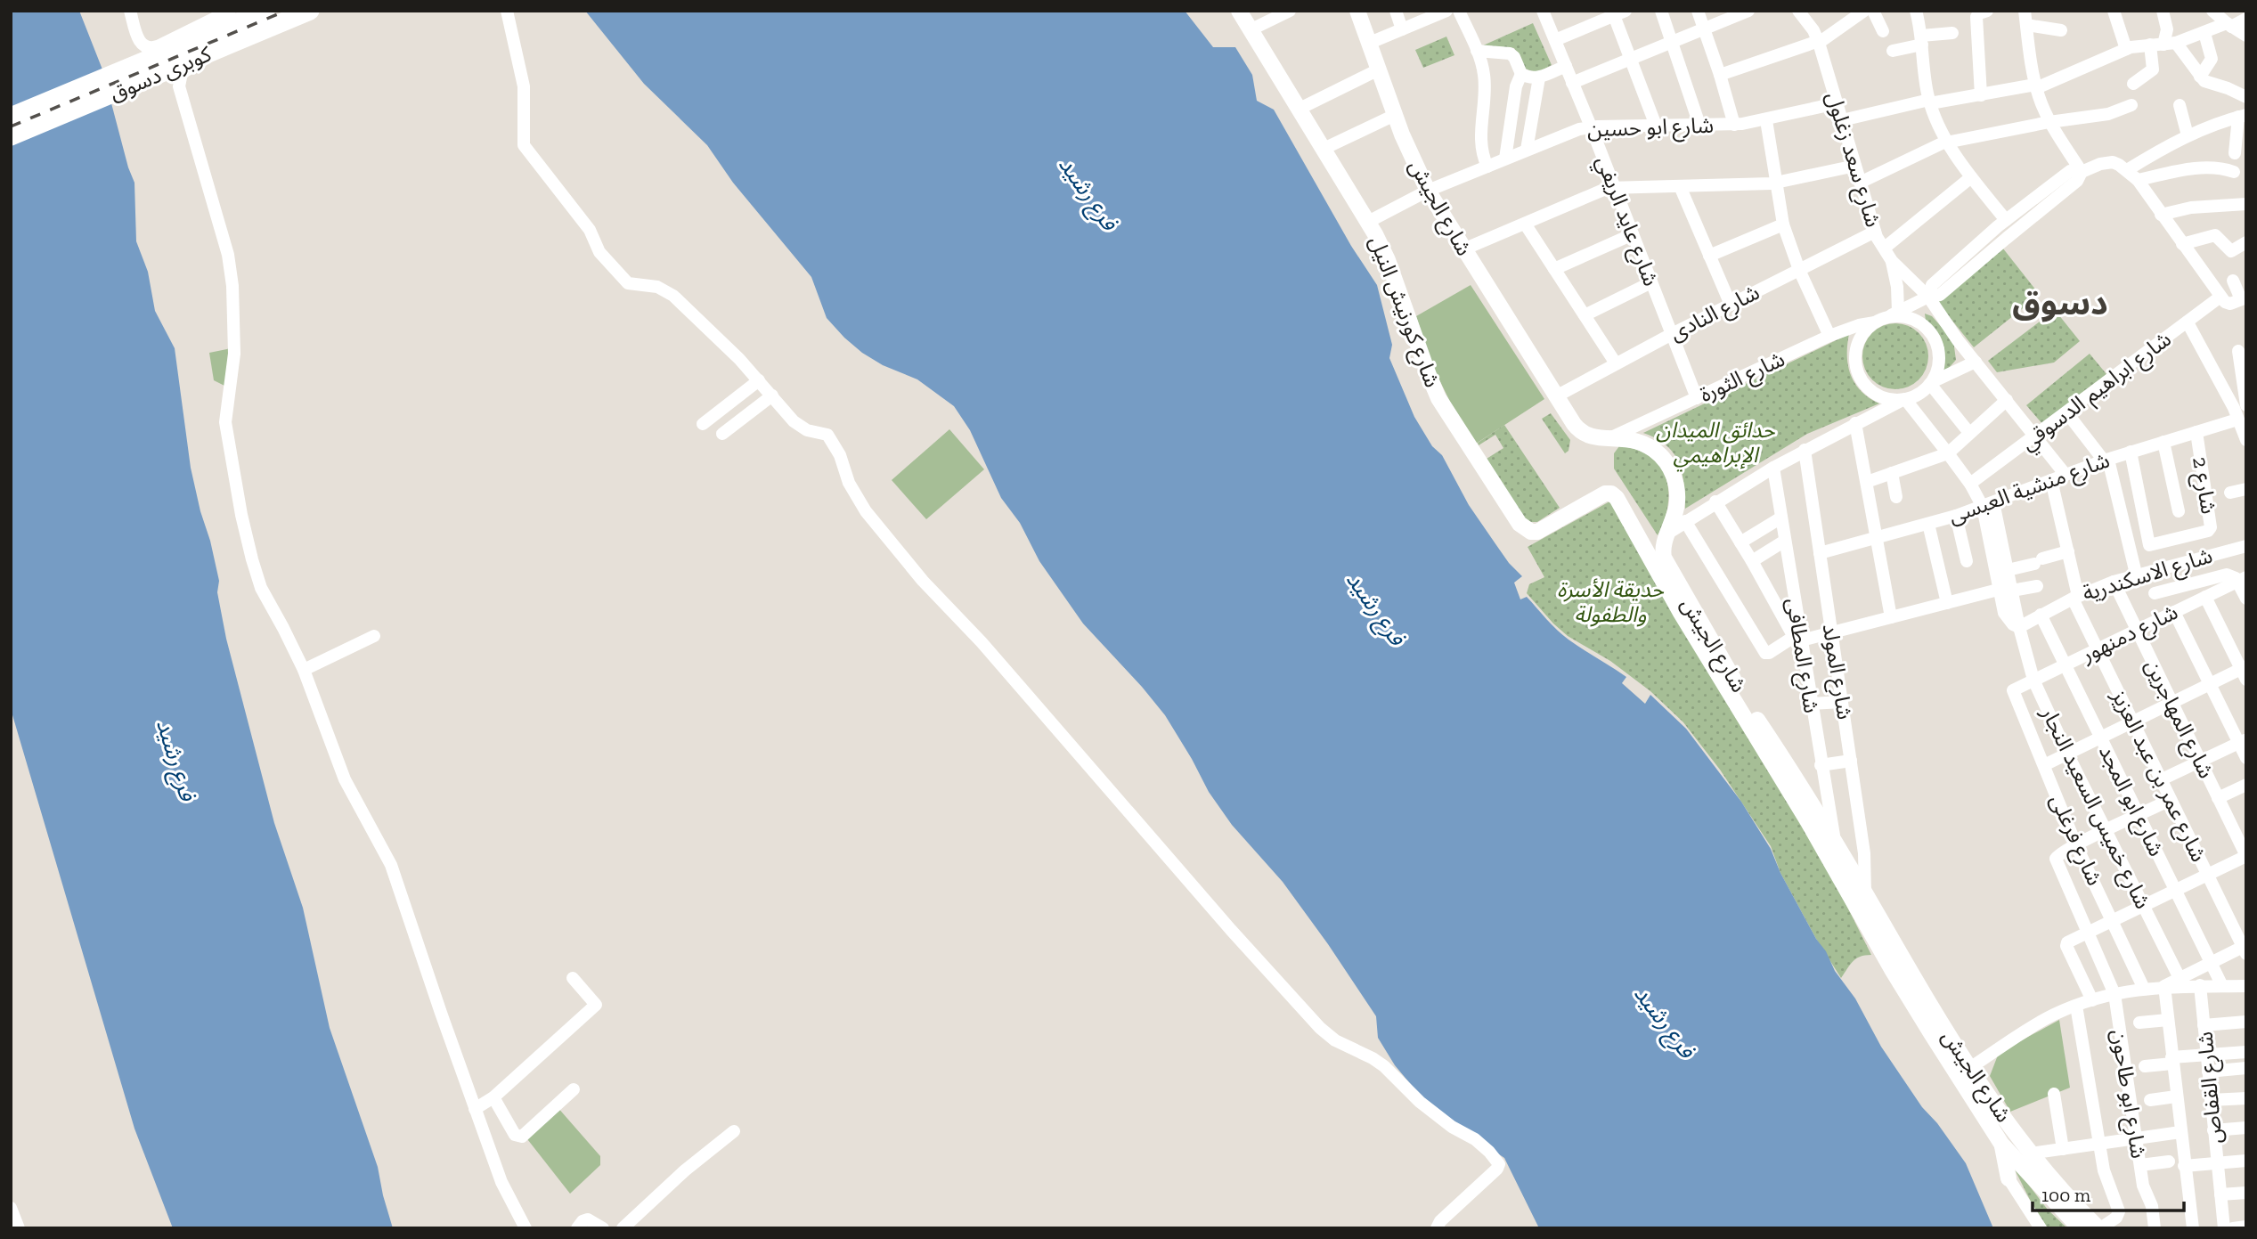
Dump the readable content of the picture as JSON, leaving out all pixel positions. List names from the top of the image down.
{
  "streets": {
    "highway": ["كوبرى دسوق"],
    "main road": ["شارع الجيش", "شارع كورنيش النيل"],
    "street": [
      "شارع ابو حسين",
      "شارع سعد زغلول",
      "شارع عايد الريفي",
      "شارع النادى",
      "شارع الثورة",
      "شارع ابراهيم الدسوقي",
      "شارع 2",
      "شارع منشية العبسى",
      "شارع الاسكندرية",
      "شارع دمنهور",
      "شارع المطافى",
      "شارع المولد",
      "شارع المهاجرين",
      "شارع عمر بن عبد العزيز",
      "شارع ابو المجد",
      "شارع خميس السعيد النجار",
      "شارع فرغلى",
      "شارع القفاص",
      "شارع ابو طاحون"
    ]
  },
  "crossings": [
    ["شارع ابو حسين", "شارع سعد زغلول"],
    ["شارع ابو حسين", "شارع الجيش"],
    ["شارع ابو حسين", "شارع عايد الريفي"],
    ["شارع ابو حسين", "شارع كورنيش النيل"],
    ["شارع سعد زغلول", "شارع النادى"],
    ["شارع سعد زغلول", "شارع الثورة"],
    ["شارع سعد زغلول", "شارع ابراهيم الدسوقي"],
    ["شارع سعد زغلول", "شارع منشية العبسى"],
    ["شارع الجيش", "شارع كورنيش النيل"],
    ["شارع الجيش", "شارع النادى"],
    ["شارع الجيش", "شارع الثورة"],
    ["شارع الجيش", "شارع المطافى"],
    ["شارع الجيش", "شارع المولد"],
    ["شارع عايد الريفي", "شارع النادى"],
    ["شارع عايد الريفي", "شارع الثورة"],
    ["شارع الثورة", "شارع خميس السعيد النجار"],
    ["شارع ابراهيم الدسوقي", "شارع خميس السعيد النجار"],
    ["شارع 2", "شارع منشية العبسى"],
    ["شارع منشية العبسى", "شارع المولد"],
    ["شارع منشية العبسى", "شارع عمر بن عبد العزيز"],
    ["شارع منشية العبسى", "شارع خميس السعيد النجار"],
    ["شارع الاسكندرية", "شارع المهاجرين"],
    ["شارع الاسكندرية", "شارع عمر بن عبد العزيز"],
    ["شارع الاسكندرية", "شارع ابو المجد"],
    ["شارع الاسكندرية", "شارع خميس السعيد النجار"],
    ["شارع دمنهور", "شارع المهاجرين"],
    ["شارع دمنهور", "شارع عمر بن عبد العزيز"],
    ["شارع دمنهور", "شارع ابو المجد"],
    ["شارع دمنهور", "شارع خميس السعيد النجار"],
    ["شارع دمنهور", "شارع فرغلى"],
    ["شارع فرغلى", "شارع ابو طاحون"]
  ],
  "districts": ["دسوق"],
  "water": ["فرع رشيد"],
  "parks": ["حدائق الميدان الإبراهيمي", "حديقة الأسرة والطفولة"],
  "scale_bar": "100 m"
}
